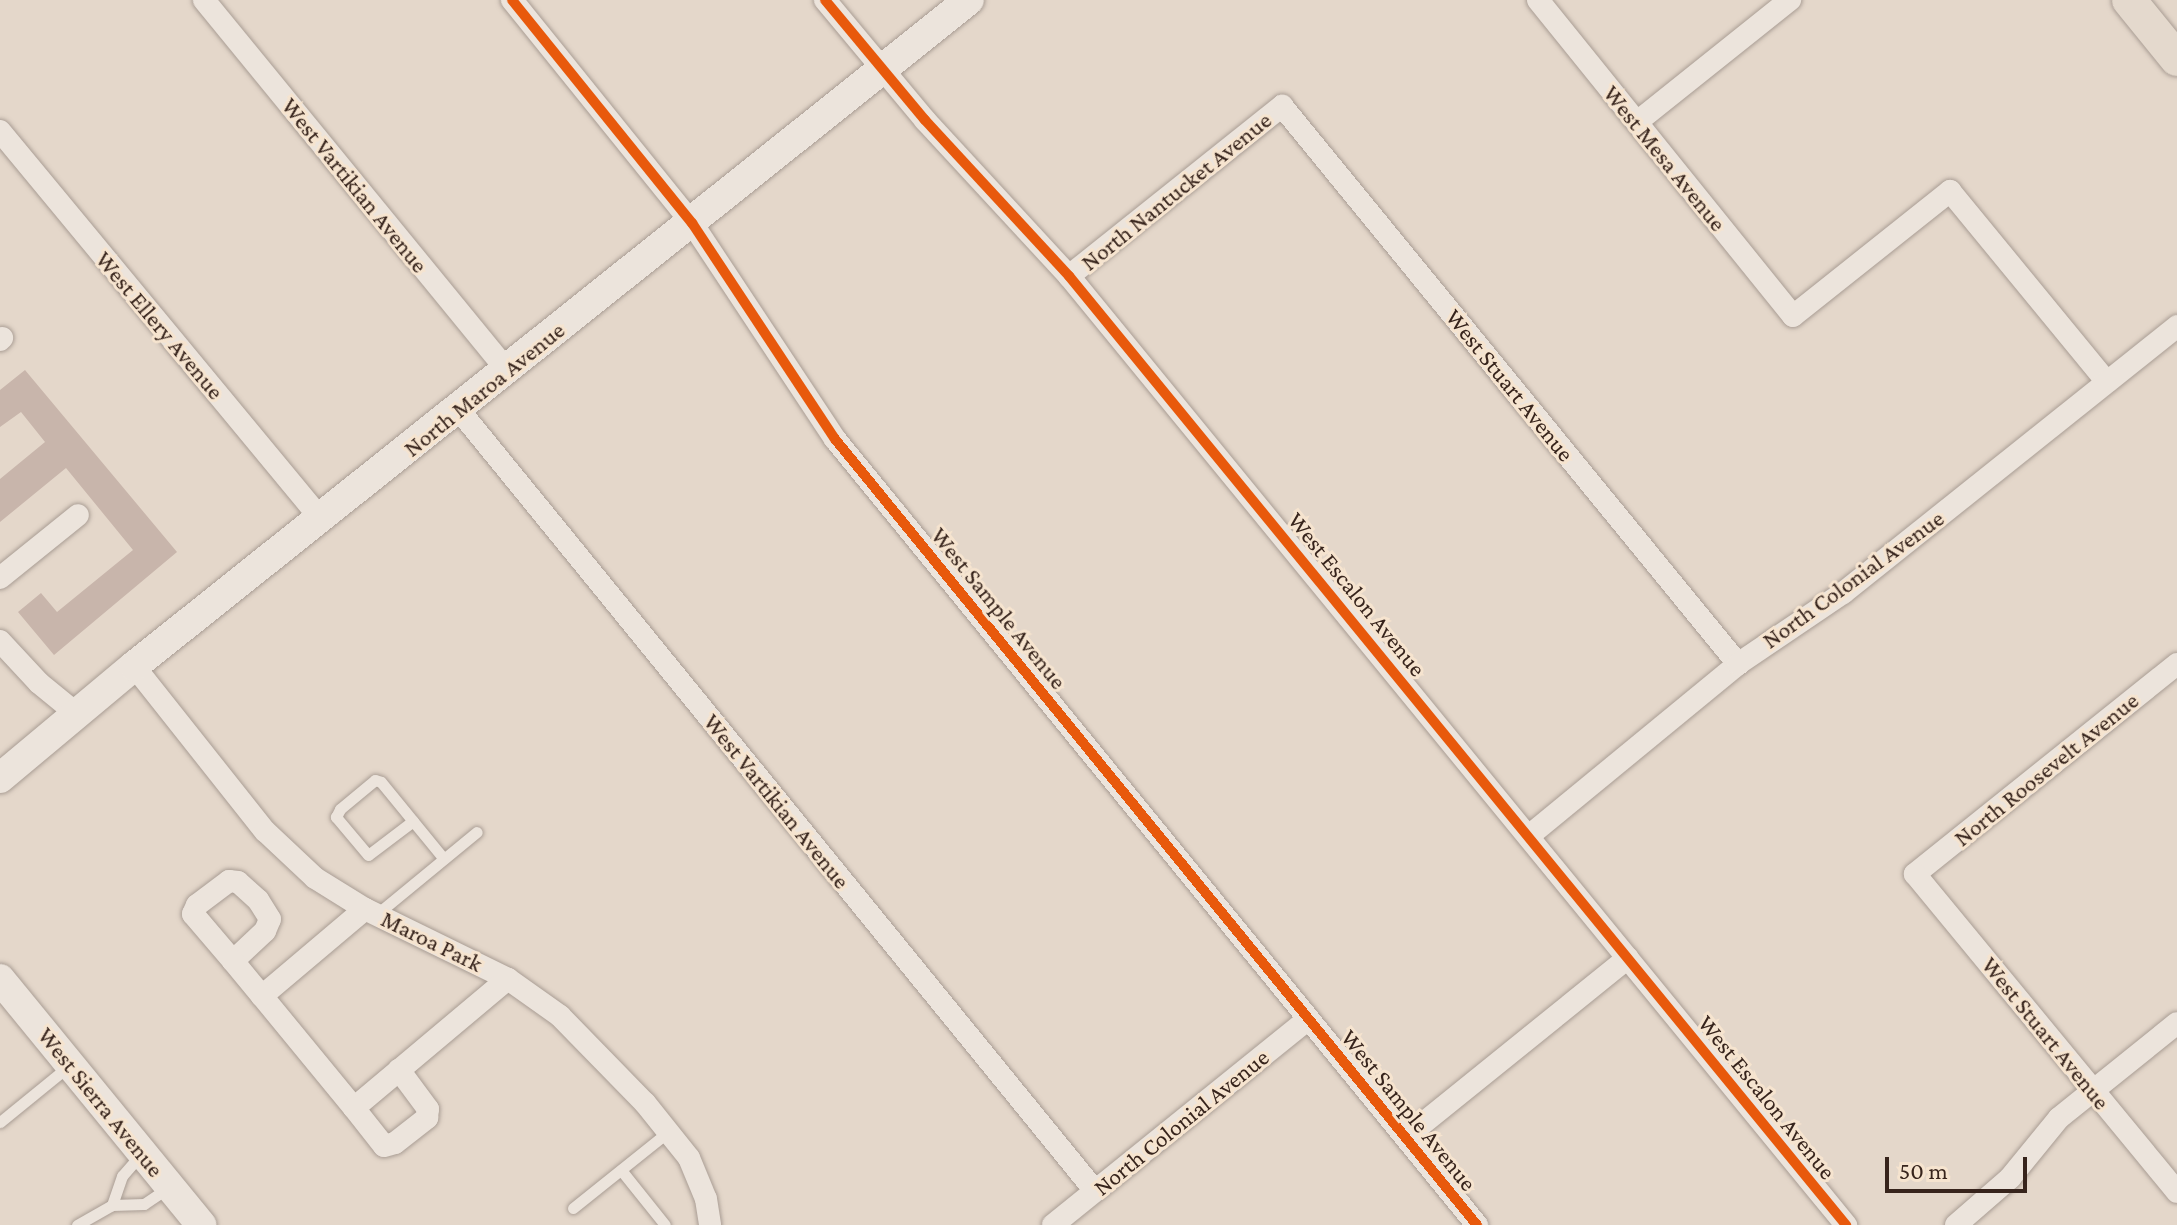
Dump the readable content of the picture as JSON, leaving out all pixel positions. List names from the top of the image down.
{
  "streets": {
    "main road": ["North Maroa Avenue", "West Sierra Avenue"],
    "street": [
      "West Mesa Avenue",
      "West Vartikian Avenue",
      "North Nantucket Avenue",
      "West Ellery Avenue",
      "West Stuart Avenue",
      "North Colonial Avenue",
      "West Escalon Avenue",
      "West Sample Avenue",
      "North Roosevelt Avenue",
      "Maroa Park"
    ]
  },
  "crossings": [
    ["West Mesa Avenue", "North Colonial Avenue"],
    ["West Vartikian Avenue", "North Maroa Avenue"],
    ["West Vartikian Avenue", "North Colonial Avenue"],
    ["North Nantucket Avenue", "West Stuart Avenue"],
    ["North Nantucket Avenue", "West Escalon Avenue"],
    ["West Ellery Avenue", "North Maroa Avenue"],
    ["West Stuart Avenue", "North Colonial Avenue"],
    ["West Stuart Avenue", "North Roosevelt Avenue"],
    ["North Maroa Avenue", "West Escalon Avenue"],
    ["North Maroa Avenue", "West Sample Avenue"],
    ["North Maroa Avenue", "Maroa Park"],
    ["North Colonial Avenue", "West Escalon Avenue"],
    ["North Colonial Avenue", "West Sample Avenue"]
  ],
  "scale_bar": "50 m"
}
